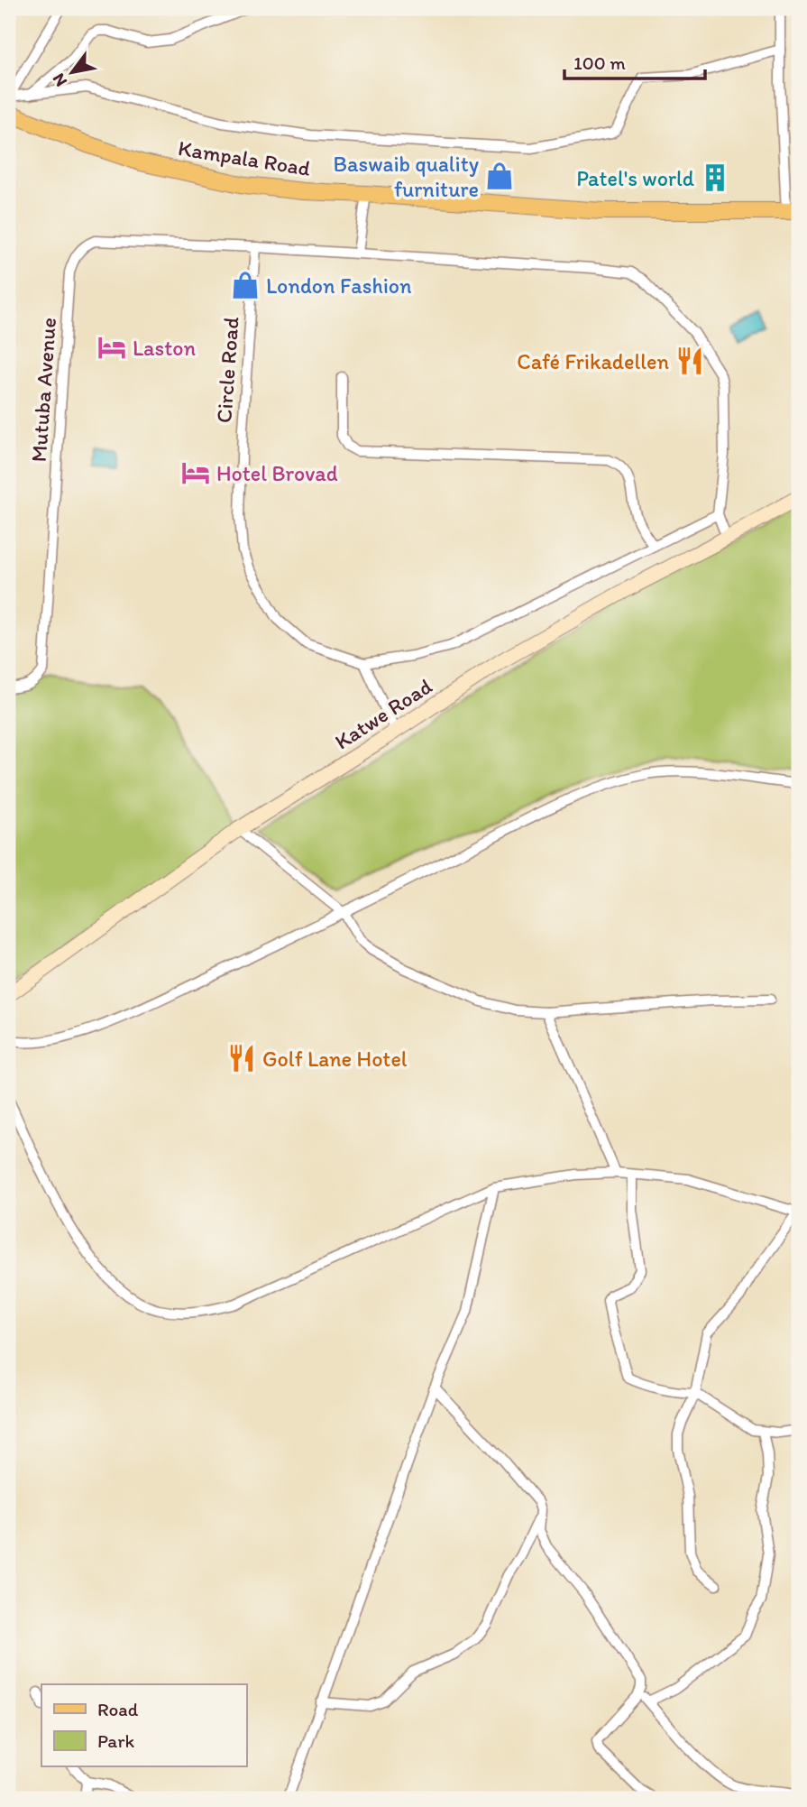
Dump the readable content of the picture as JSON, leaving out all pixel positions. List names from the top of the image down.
{
  "streets": {
    "main road": ["Kampala Road"],
    "street": ["Circle Road", "Mutuba Avenue", "Katwe Road"]
  },
  "crossings": [
    ["Circle Road", "Mutuba Avenue"]
  ],
  "places": {
    "shop": ["Baswaib quality furniture", "London Fashion"],
    "building": ["Patel's world"],
    "hotel": ["Laston", "Hotel Brovad"],
    "restaurant": ["Café Frikadellen", "Golf Lane Hotel"]
  },
  "legend": ["Road", "Park"],
  "scale_bar": "100 m",
  "north": "bottom left"
}
